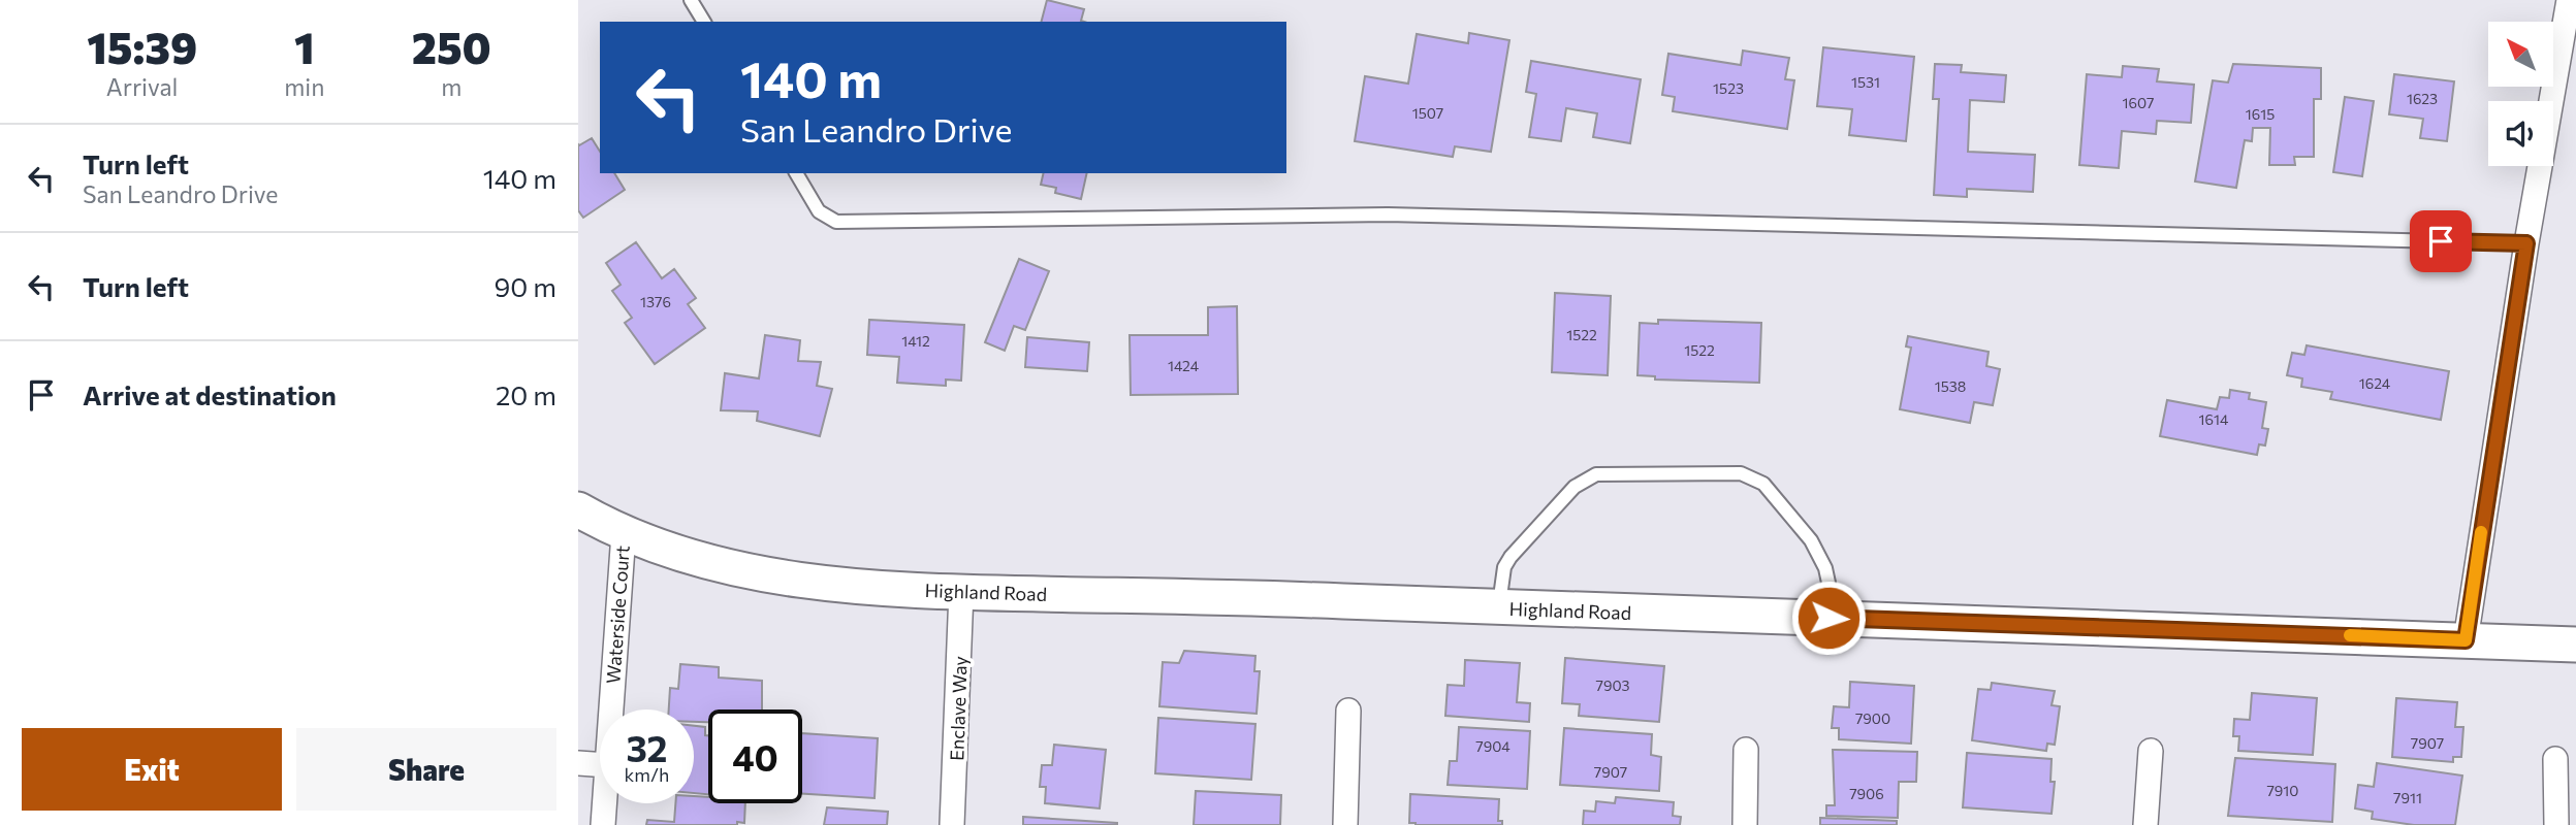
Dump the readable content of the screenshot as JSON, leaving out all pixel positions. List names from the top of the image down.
{
  "streets": {
    "street": ["Highland Road", "Waterside Court", "Enclave Way"]
  },
  "crossings": [
    ["Highland Road", "Waterside Court"],
    ["Highland Road", "Enclave Way"]
  ],
  "house_numbers": [
    "1531",
    "1523",
    "1623",
    "1607",
    "1507",
    "1615",
    "1376",
    "1522",
    "1412",
    "1522",
    "1424",
    "1624",
    "1538",
    "1614",
    "7903",
    "7900",
    "7907",
    "7904",
    "7907",
    "7910",
    "7906",
    "7911"
  ],
  "north": "top left",
  "page": {
    "eta": [
      "15:39",
      "Arrival",
      "1",
      "min",
      "250",
      "m"
    ],
    "turn": ["140 m", "San Leandro Drive"],
    "list": [
      {
        "name": "Turn left",
        "note": "San Leandro Drive",
        "value": "140 m"
      },
      {
        "name": "Turn left",
        "value": "90 m"
      },
      {
        "name": "Arrive at destination",
        "value": "20 m"
      }
    ],
    "speed": "32 km/h",
    "limit": "40",
    "buttons": ["Exit", "Share"]
  }
}
